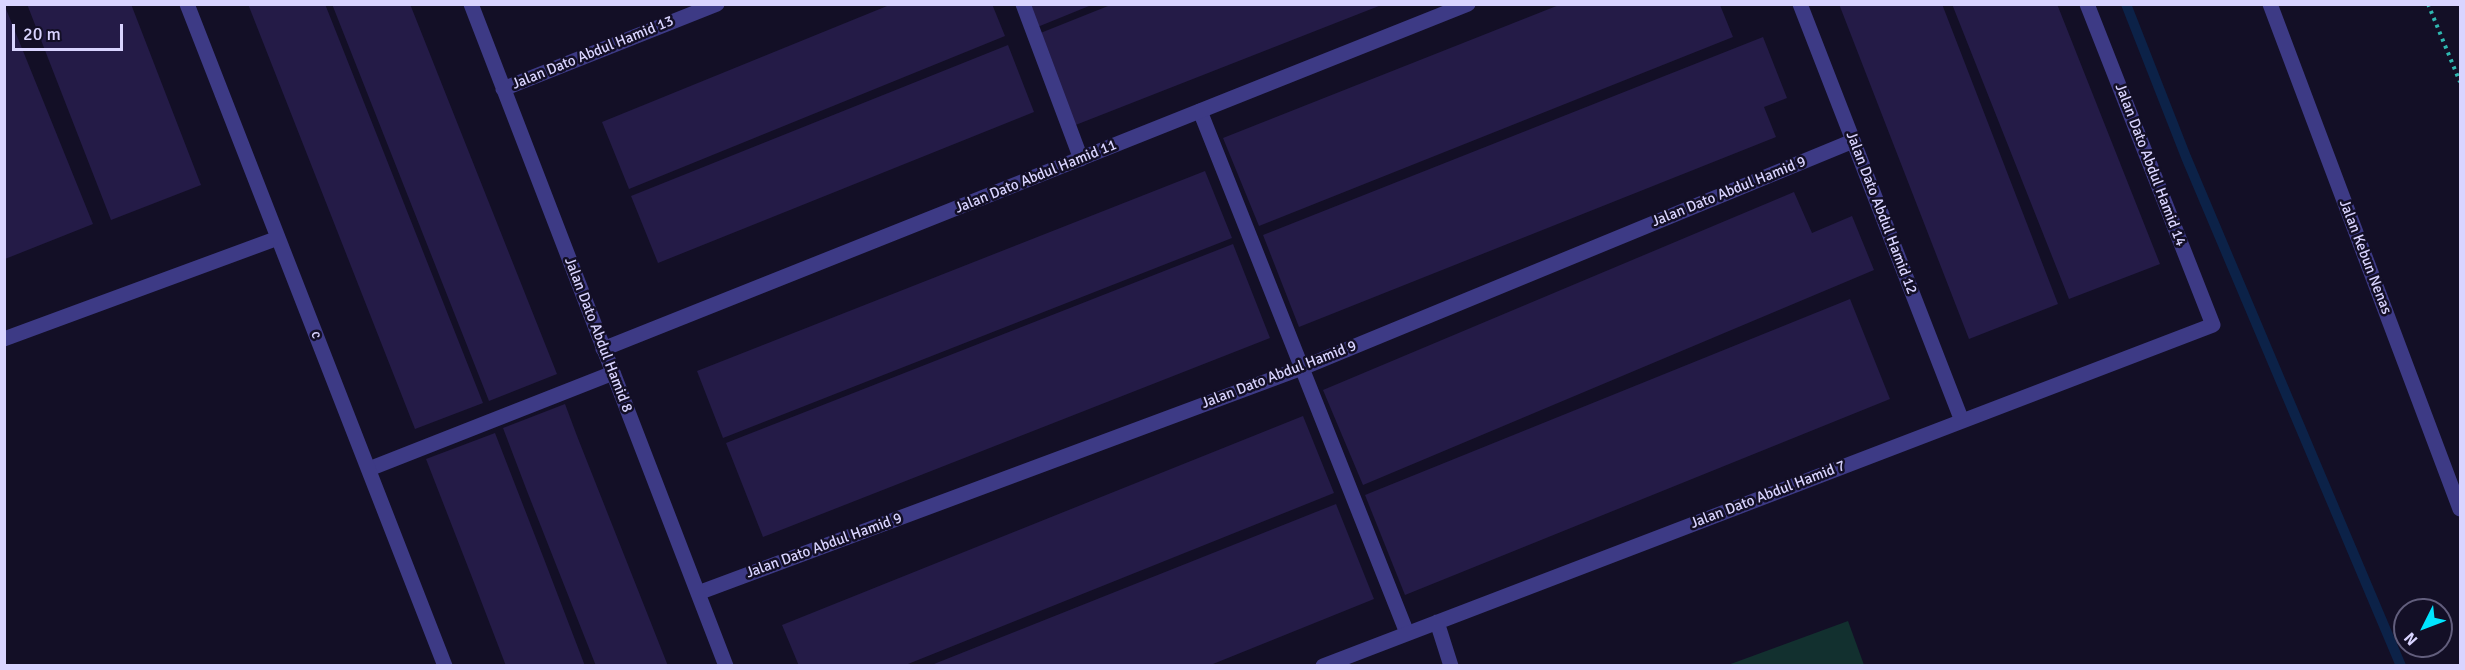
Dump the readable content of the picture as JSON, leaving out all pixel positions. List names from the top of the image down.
{
  "streets": {
    "street": [
      "Jalan Dato Abdul Hamid 13",
      "Jalan Dato Abdul Hamid 14",
      "Jalan Dato Abdul Hamid 11",
      "Jalan Dato Abdul Hamid 9",
      "Jalan Dato Abdul Hamid 12",
      "Jalan Kebun Nenas",
      "c",
      "Jalan Dato Abdul Hamid 8",
      "Jalan Dato Abdul Hamid 7"
    ]
  },
  "crossings": [
    ["Jalan Dato Abdul Hamid 13", "Jalan Dato Abdul Hamid 8"],
    ["Jalan Dato Abdul Hamid 14", "Jalan Dato Abdul Hamid 7"],
    ["Jalan Dato Abdul Hamid 11", "Jalan Dato Abdul Hamid 8"],
    ["Jalan Dato Abdul Hamid 9", "Jalan Dato Abdul Hamid 12"],
    ["Jalan Dato Abdul Hamid 9", "Jalan Dato Abdul Hamid 8"],
    ["Jalan Dato Abdul Hamid 12", "Jalan Dato Abdul Hamid 7"]
  ],
  "scale_bar": "20 m",
  "north": "bottom left"
}
